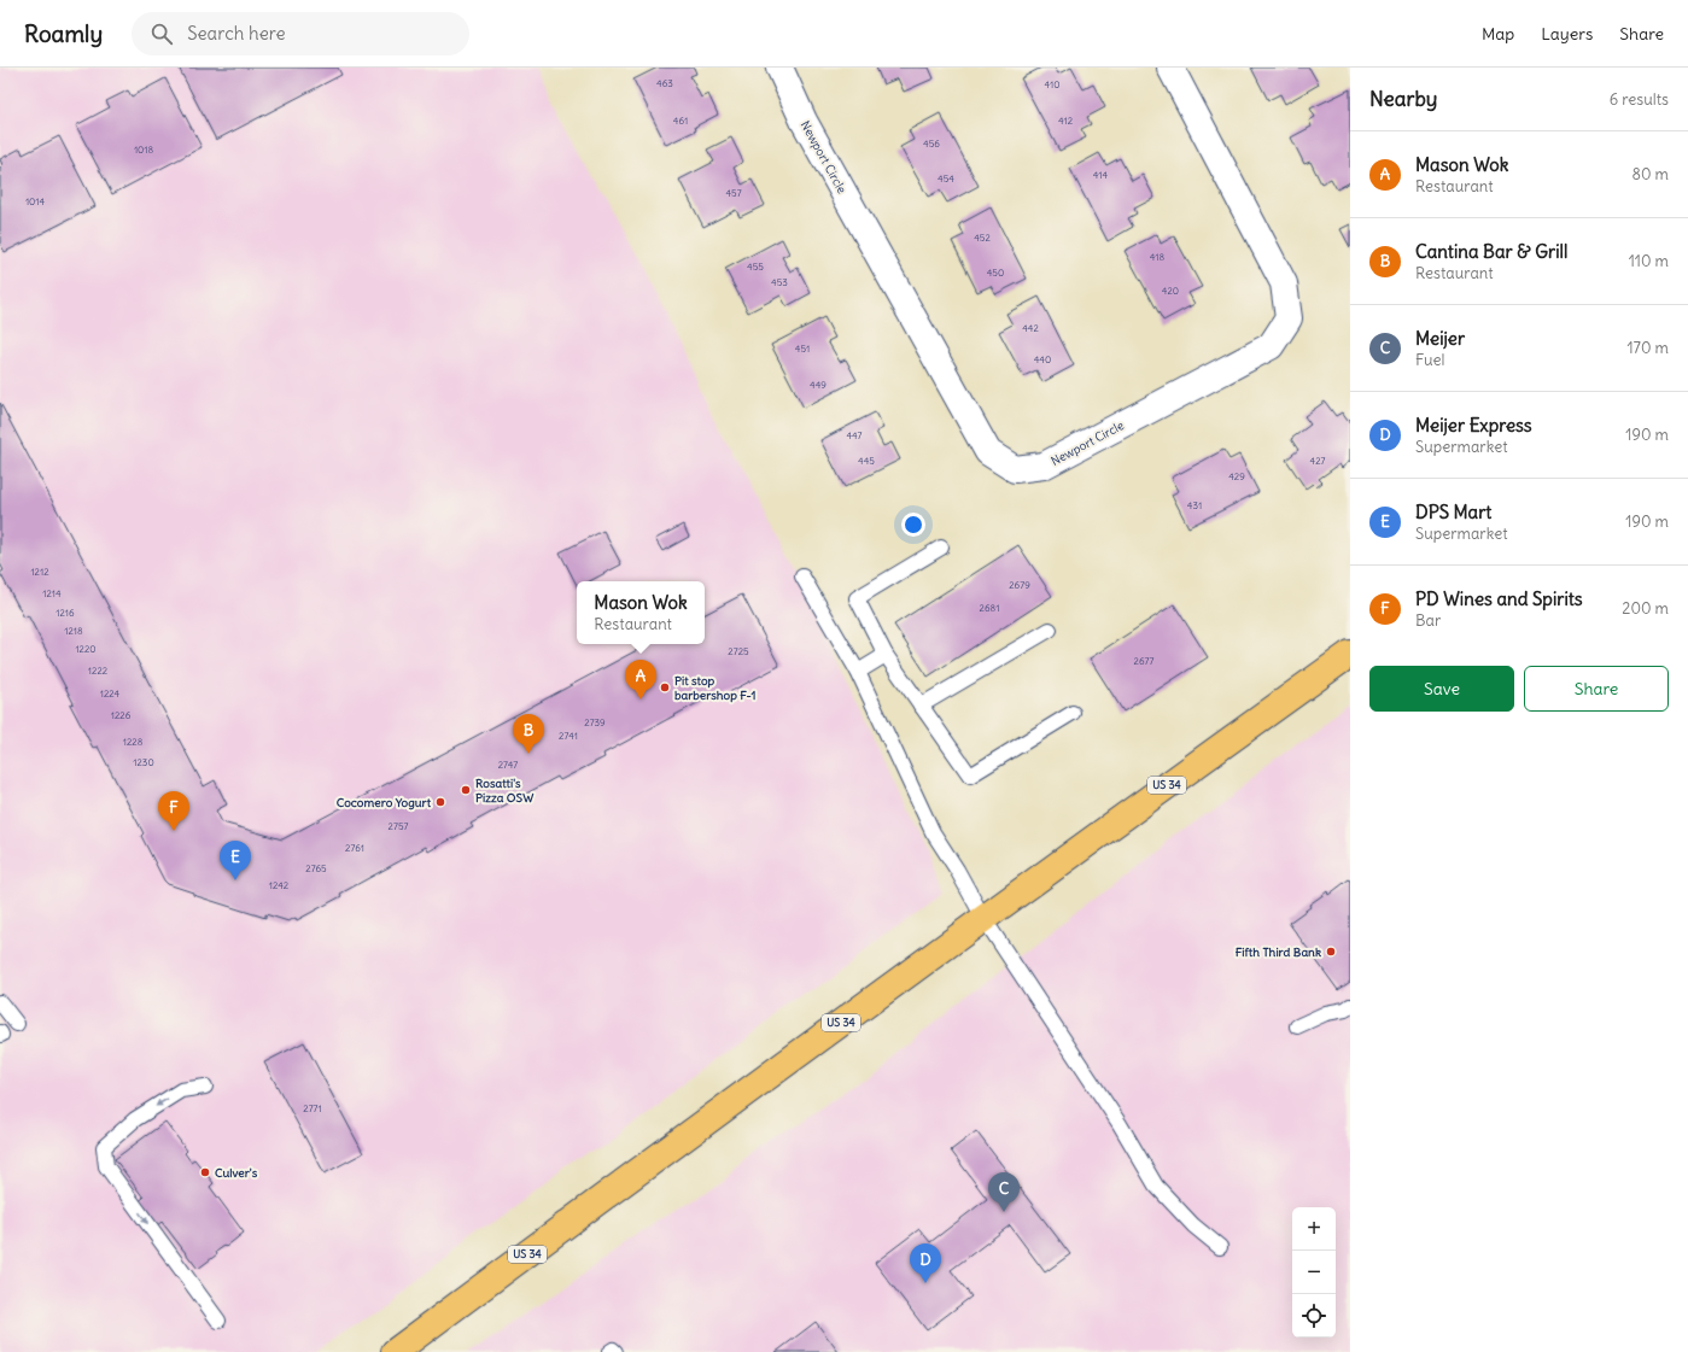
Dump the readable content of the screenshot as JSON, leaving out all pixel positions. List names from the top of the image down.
{
  "streets": {
    "main road": ["US 34"],
    "street": ["Newport Circle"]
  },
  "places": [
    "Pit stop barbershop F-1",
    "Rosatti's Pizza OSW",
    "Cocomero Yogurt",
    "Fifth Third Bank",
    "Culver's"
  ],
  "house_numbers": [
    "463",
    "410",
    "461",
    "412",
    "456",
    "1018",
    "414",
    "454",
    "457",
    "1014",
    "452",
    "418",
    "455",
    "450",
    "453",
    "420",
    "442",
    "451",
    "440",
    "449",
    "447",
    "445",
    "427",
    "429",
    "431",
    "1212",
    "2679",
    "1214",
    "2681",
    "1216",
    "1218",
    "1220",
    "2725",
    "2677",
    "1222",
    "1224",
    "1226",
    "2739",
    "2741",
    "1228",
    "1230",
    "2747",
    "2757",
    "2761",
    "2765",
    "1242",
    "2771"
  ],
  "page": {
    "header": "Roamly",
    "search": "Search here",
    "nav": ["Map", "Layers", "Share"],
    "heading": ["Nearby", "6 results"],
    "list": [
      {
        "mark": "A",
        "name": "Mason Wok",
        "note": "Restaurant",
        "value": "80 m"
      },
      {
        "mark": "B",
        "name": "Cantina Bar & Grill",
        "note": "Restaurant",
        "value": "110 m"
      },
      {
        "mark": "C",
        "name": "Meijer",
        "note": "Fuel",
        "value": "170 m"
      },
      {
        "mark": "D",
        "name": "Meijer Express",
        "note": "Supermarket",
        "value": "190 m"
      },
      {
        "mark": "E",
        "name": "DPS Mart",
        "note": "Supermarket",
        "value": "190 m"
      },
      {
        "mark": "F",
        "name": "PD Wines and Spirits",
        "note": "Bar",
        "value": "200 m"
      }
    ],
    "popup": ["Mason Wok", "Restaurant"],
    "buttons": ["Save", "Share"],
    "pins": [
      "A",
      "B",
      "F",
      "E",
      "C",
      "D"
    ],
    "map_buttons": ["+", "−"]
  }
}
